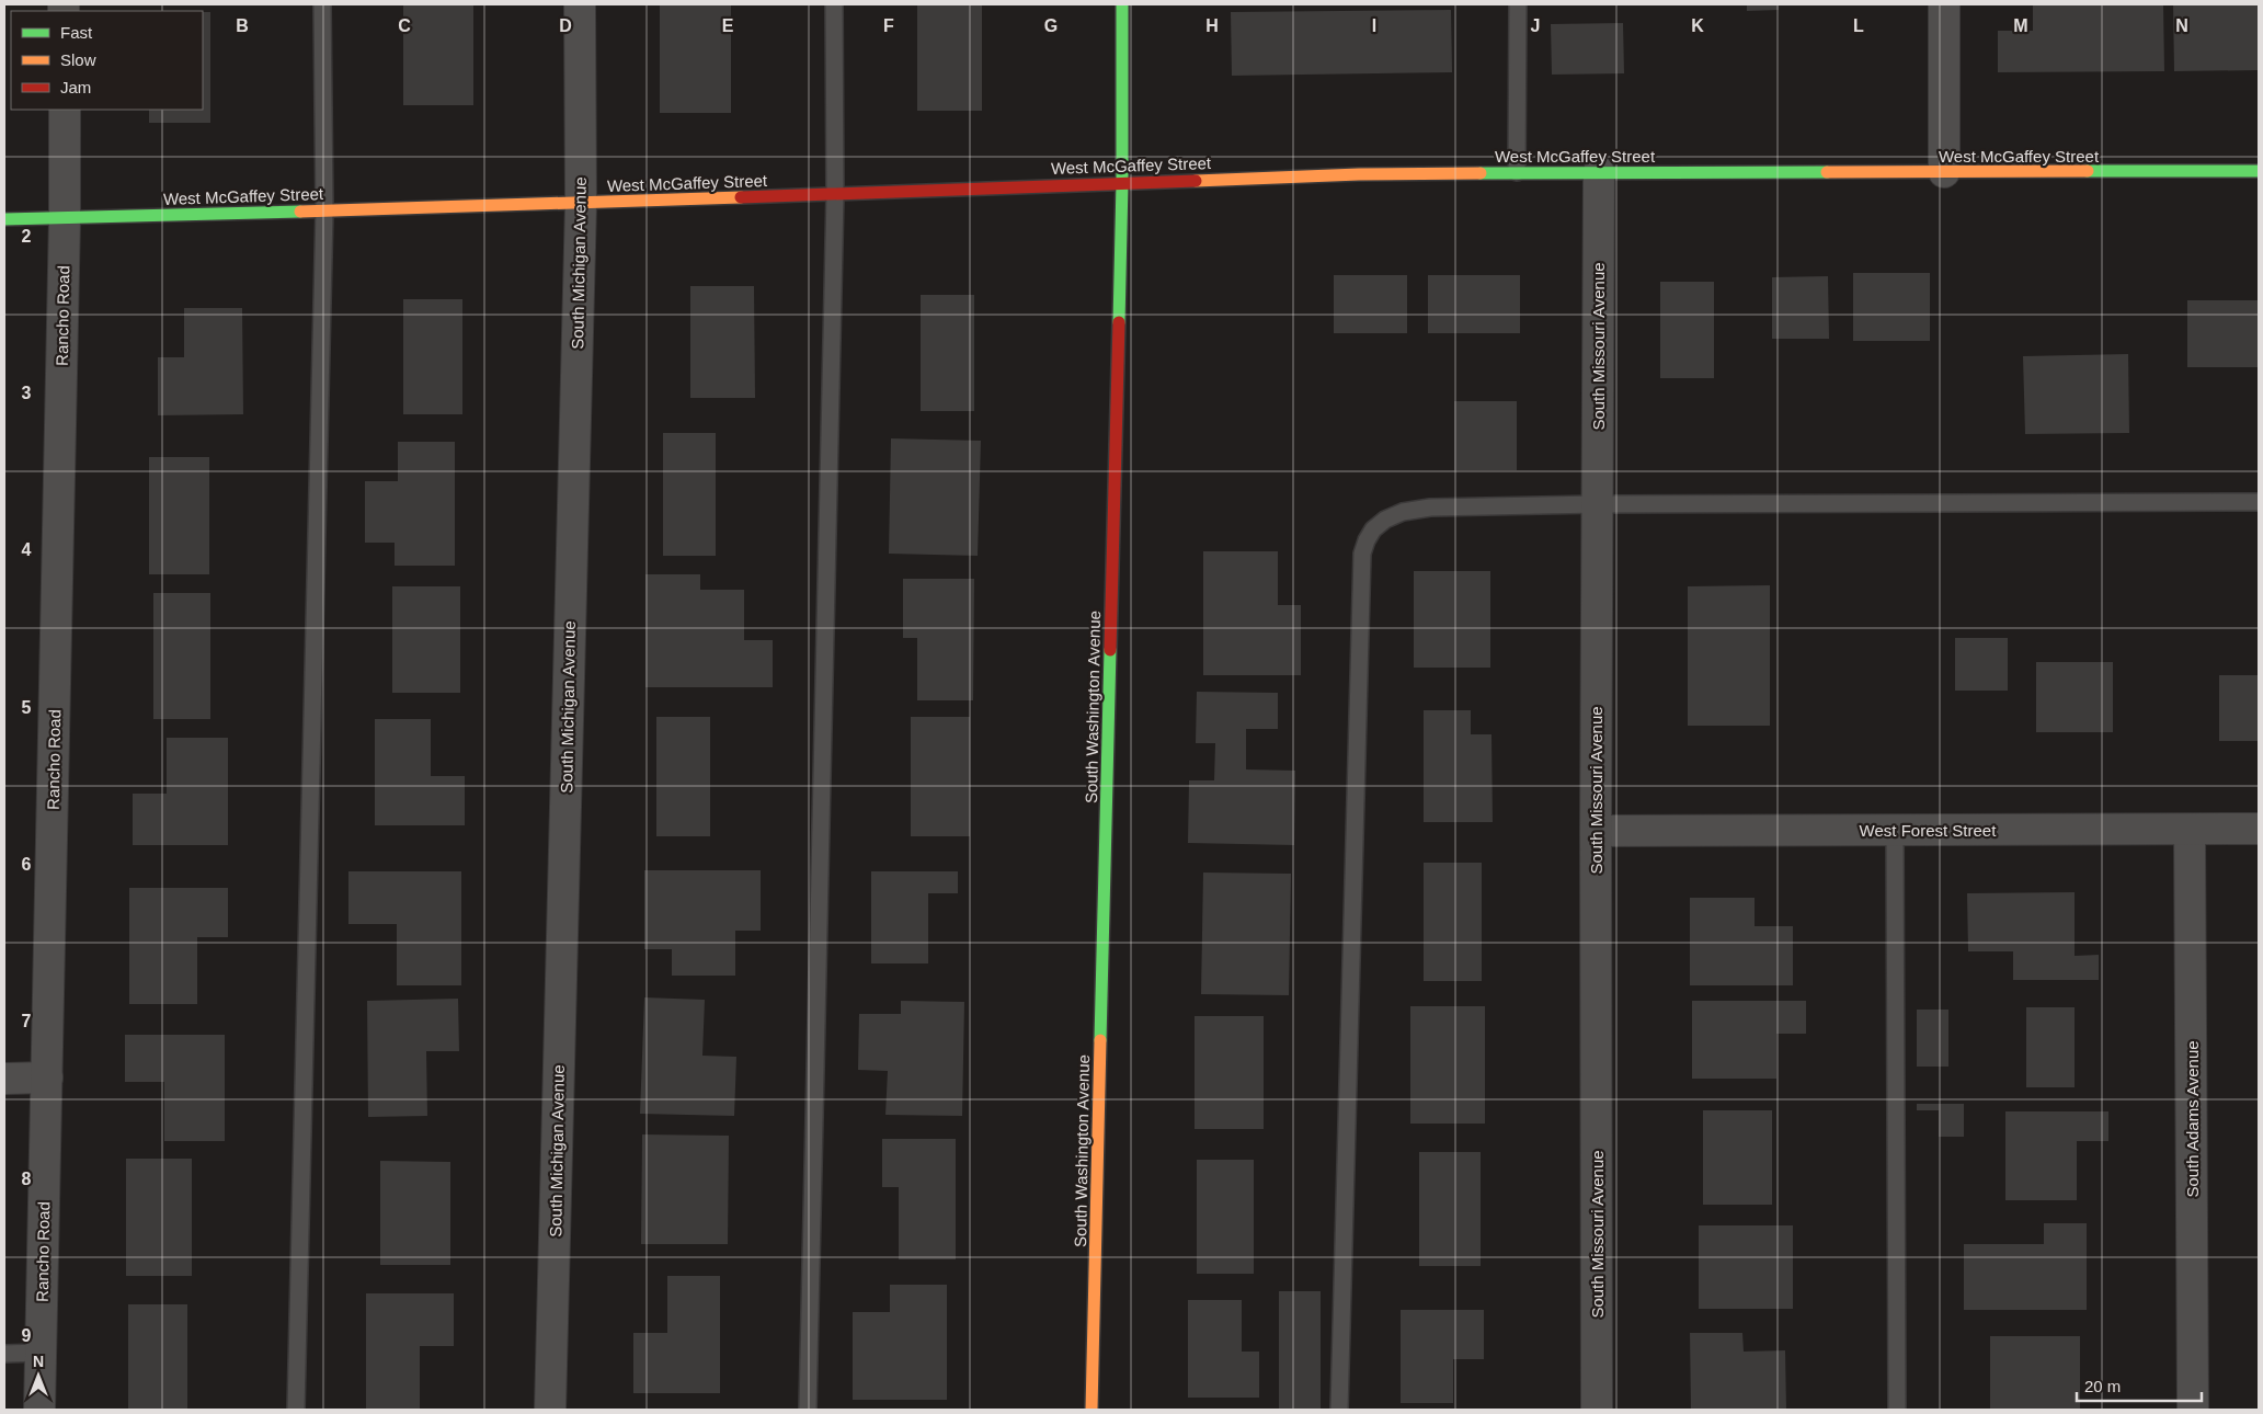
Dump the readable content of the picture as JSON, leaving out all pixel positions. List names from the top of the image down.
{
  "streets": {
    "main road": ["West McGaffey Street", "South Washington Avenue"],
    "street": [
      "South Michigan Avenue",
      "Rancho Road",
      "South Missouri Avenue",
      "West Forest Street",
      "South Adams Avenue"
    ]
  },
  "crossings": [
    ["West McGaffey Street", "South Michigan Avenue"],
    ["West McGaffey Street", "Rancho Road"],
    ["West McGaffey Street", "South Missouri Avenue"],
    ["West McGaffey Street", "South Washington Avenue"],
    ["South Missouri Avenue", "West Forest Street"],
    ["West Forest Street", "South Adams Avenue"]
  ],
  "legend": ["Fast", "Slow", "Jam"],
  "scale_bar": "20 m",
  "north": "top",
  "grid": {
    "columns": [
      "B",
      "C",
      "D",
      "E",
      "F",
      "G",
      "H",
      "I",
      "J",
      "K",
      "L",
      "M",
      "N"
    ],
    "rows": [
      "2",
      "3",
      "4",
      "5",
      "6",
      "7",
      "8",
      "9"
    ]
  }
}
